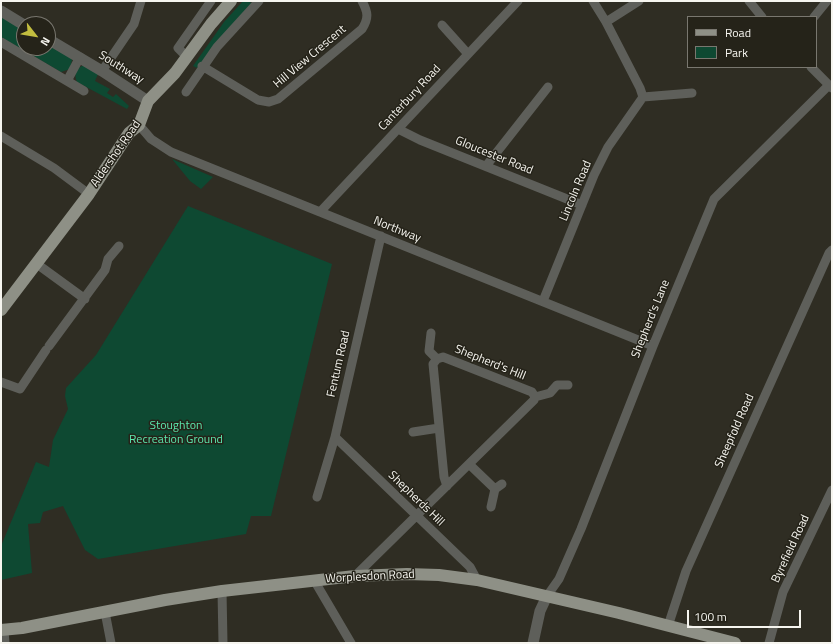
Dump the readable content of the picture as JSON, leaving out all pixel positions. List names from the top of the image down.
{
  "streets": {
    "main road": ["Aldershot Road", "Worplesdon Road"],
    "street": [
      "Hill View Crescent",
      "Southway",
      "Canterbury Road",
      "Gloucester Road",
      "Lincoln Road",
      "Northway",
      "Shepherd's Lane",
      "Shepherd's Hill",
      "Fentum Road",
      "Sheepfold Road",
      "Shepherds Hill",
      "Byrefield Road"
    ]
  },
  "crossings": [
    ["Southway", "Aldershot Road"],
    ["Canterbury Road", "Gloucester Road"],
    ["Canterbury Road", "Northway"],
    ["Aldershot Road", "Northway"],
    ["Gloucester Road", "Lincoln Road"],
    ["Lincoln Road", "Northway"],
    ["Northway", "Shepherd's Lane"],
    ["Northway", "Fentum Road"],
    ["Shepherd's Lane", "Worplesdon Road"],
    ["Fentum Road", "Shepherds Hill"],
    ["Sheepfold Road", "Worplesdon Road"],
    ["Shepherds Hill", "Worplesdon Road"]
  ],
  "parks": ["Stoughton Recreation Ground"],
  "legend": ["Road", "Park"],
  "scale_bar": "100 m",
  "north": "bottom right"
}
